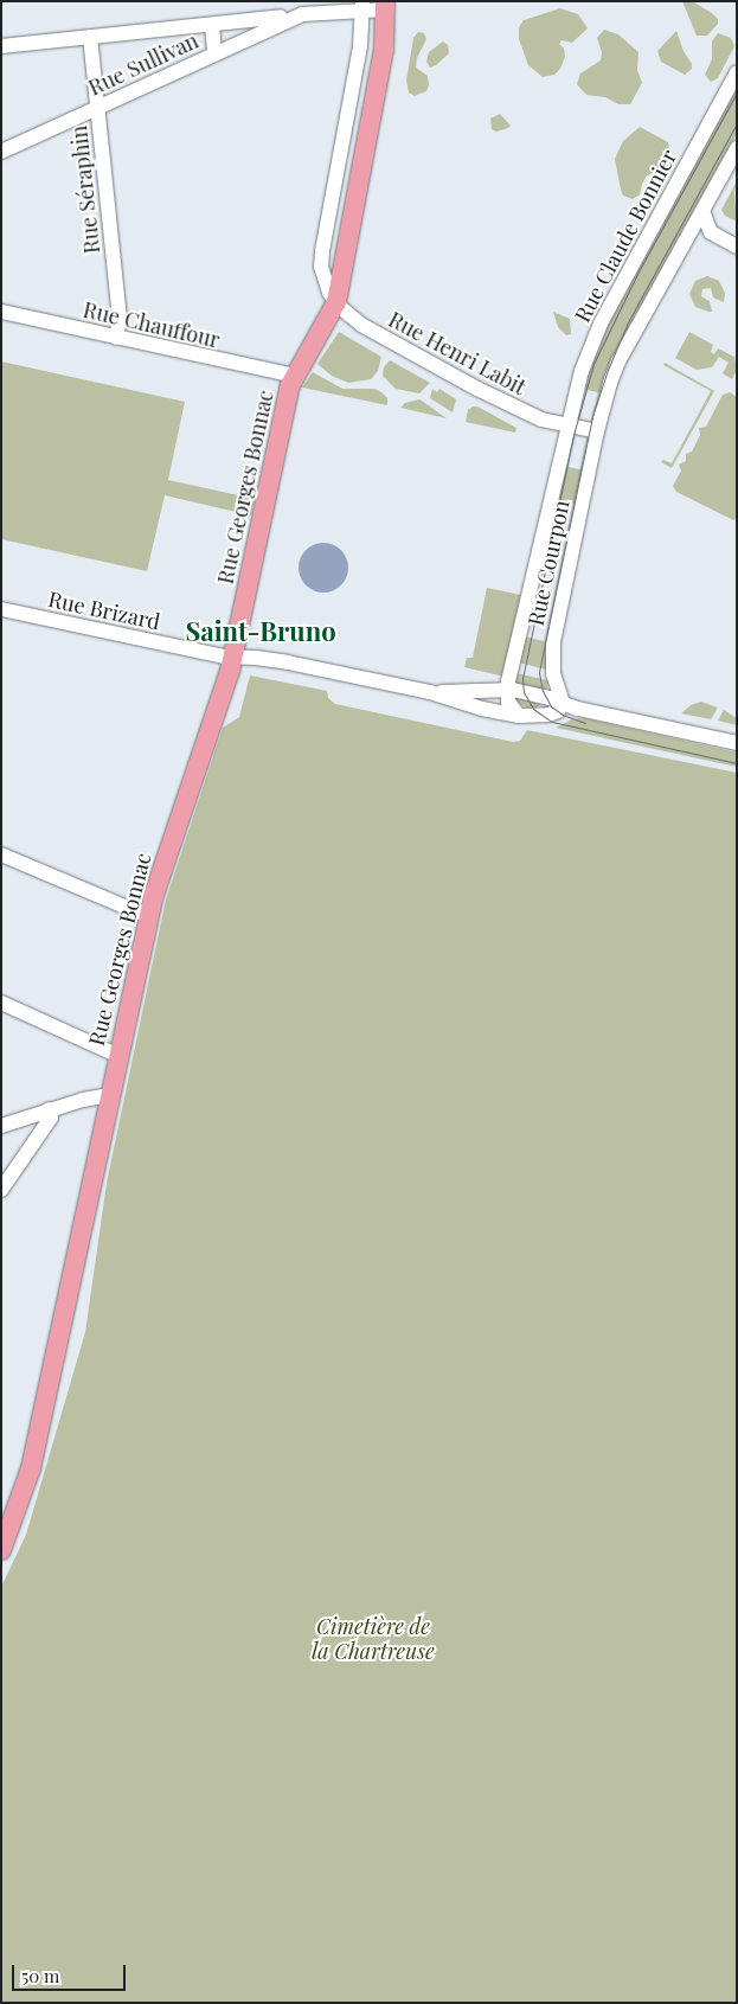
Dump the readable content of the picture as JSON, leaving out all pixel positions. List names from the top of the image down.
{
  "streets": {
    "main road": ["Rue Georges Bonnac"],
    "street": [
      "Rue Sullivan",
      "Rue Séraphin",
      "Rue Claude Bonnier",
      "Rue Chauffour",
      "Rue Henri Labit",
      "Rue Courpon",
      "Rue Brizard"
    ]
  },
  "crossings": [
    ["Rue Sullivan", "Rue Séraphin"],
    ["Rue Sullivan", "Rue Georges Bonnac"],
    ["Rue Séraphin", "Rue Chauffour"],
    ["Rue Claude Bonnier", "Rue Henri Labit"],
    ["Rue Claude Bonnier", "Rue Courpon"],
    ["Rue Chauffour", "Rue Georges Bonnac"],
    ["Rue Henri Labit", "Rue Georges Bonnac"],
    ["Rue Henri Labit", "Rue Courpon"],
    ["Rue Georges Bonnac", "Rue Brizard"]
  ],
  "districts": ["Saint-Bruno"],
  "parks": ["Cimetière de la Chartreuse"],
  "scale_bar": "50 m"
}
